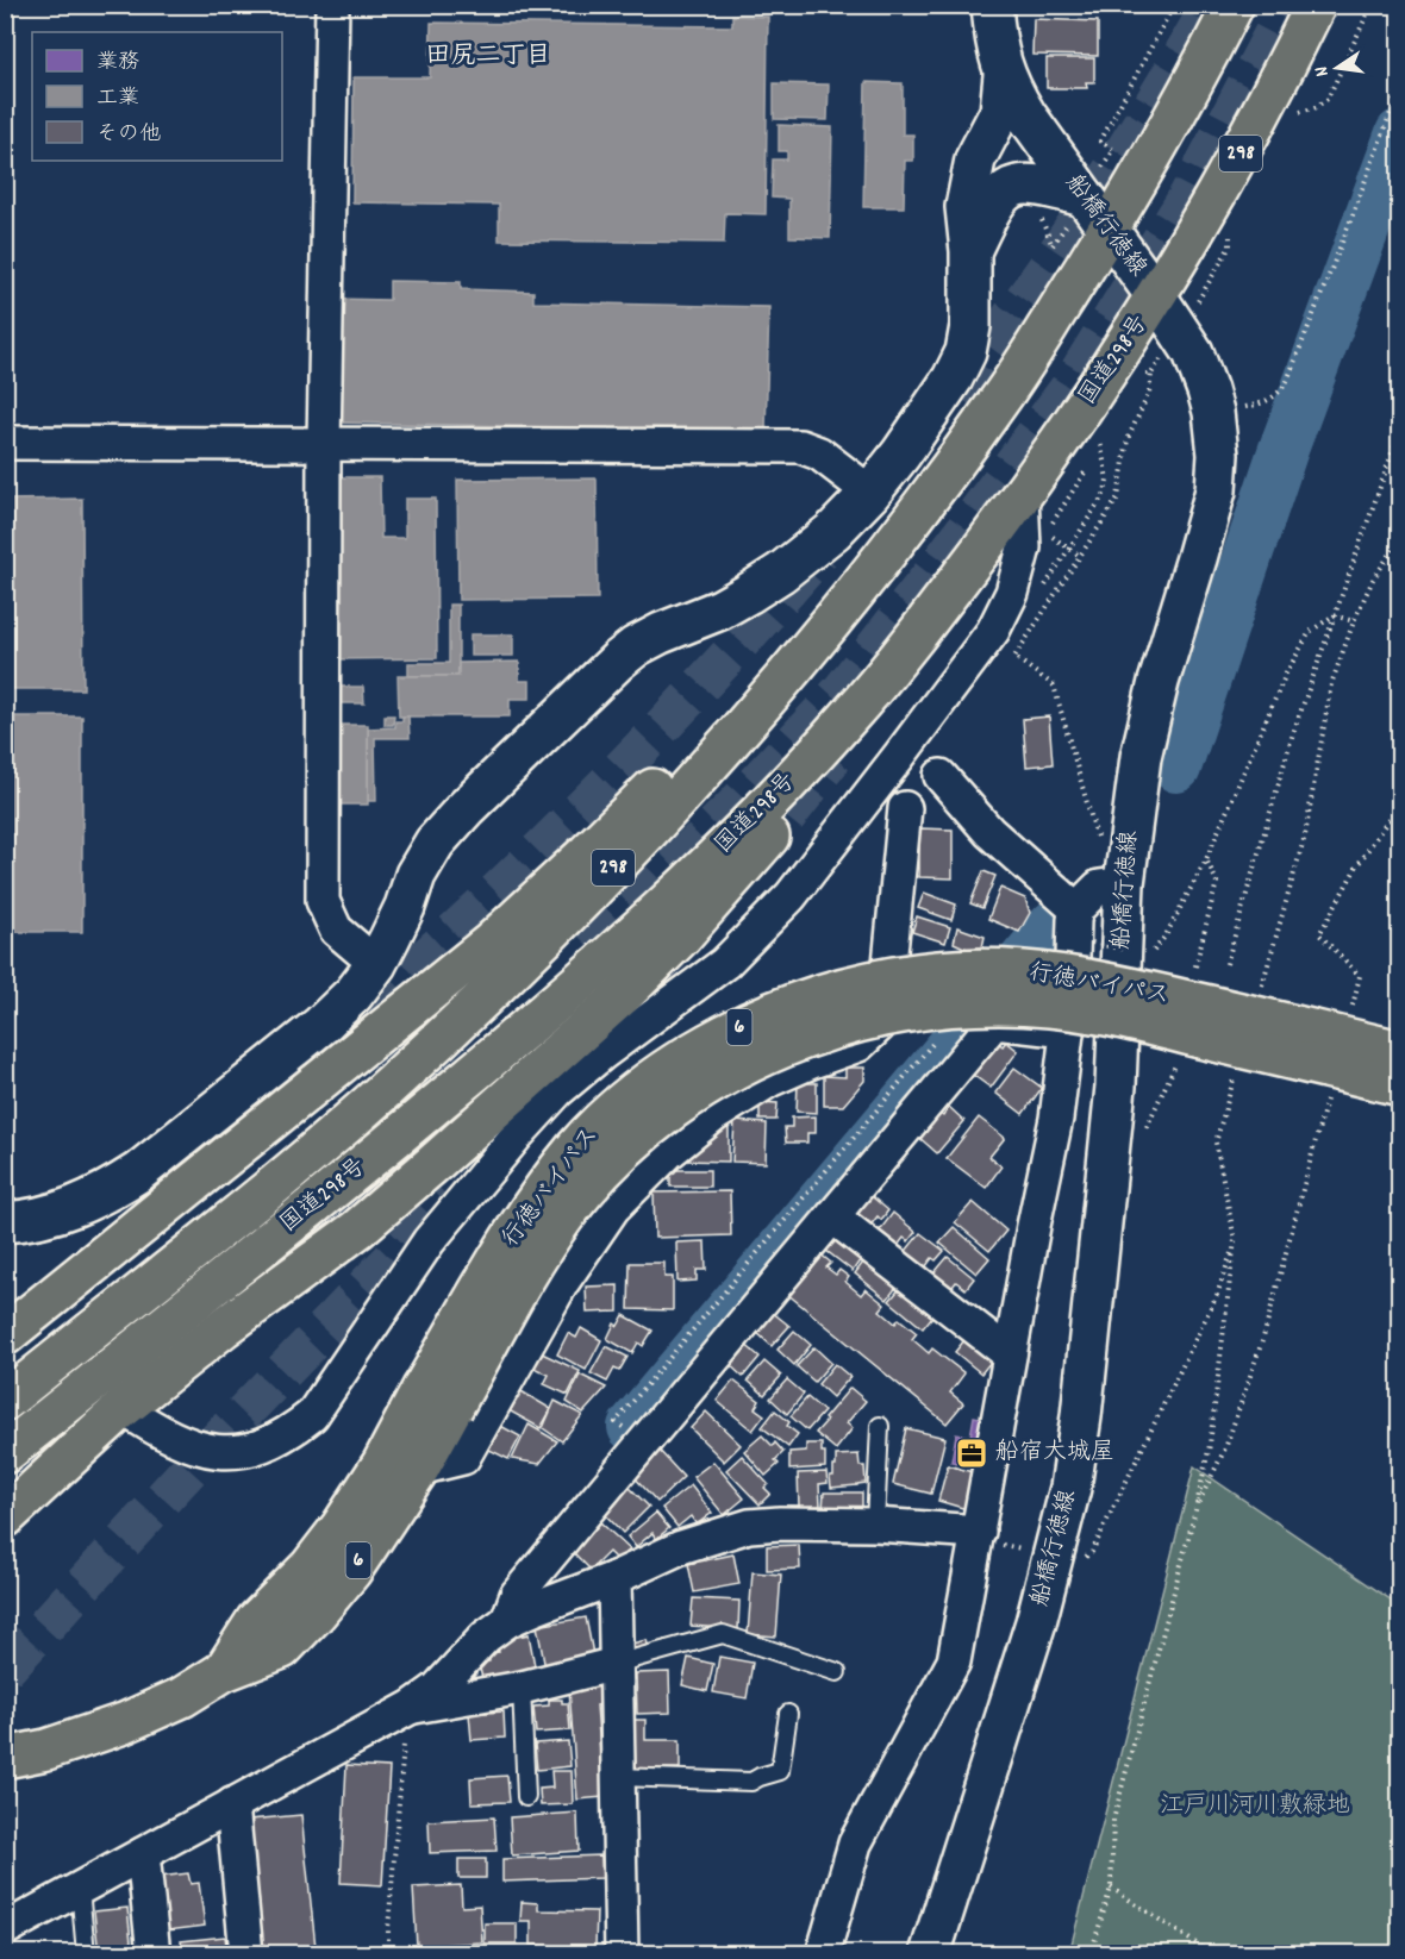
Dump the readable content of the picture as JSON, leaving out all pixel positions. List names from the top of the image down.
{
  "streets": {
    "main road": [
      "298",
      "船橋行徳線",
      "国道298号",
      "行徳バイパス",
      "6"
    ]
  },
  "crossings": [
    ["298", "国道298号"],
    ["船橋行徳線", "国道298号"]
  ],
  "districts": ["田尻二丁目"],
  "parks": ["江戸川河川敷緑地"],
  "places": {
    "office": ["船宿大城屋"]
  },
  "legend": ["業務", "工業", "その他"],
  "north": "left"
}
